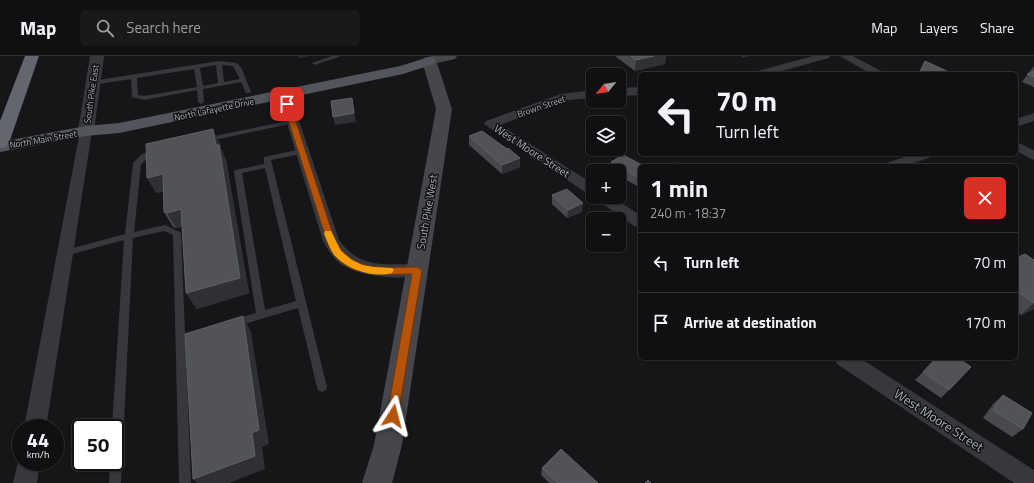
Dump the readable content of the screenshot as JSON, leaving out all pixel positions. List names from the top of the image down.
{
  "streets": {
    "main road": ["North Lafayette Drive", "North Main Street", "South Pike West"],
    "street": ["South Pike East", "Brown Street", "West Moore Street"]
  },
  "crossings": [
    ["South Pike East", "North Lafayette Drive"],
    ["South Pike East", "North Main Street"],
    ["Brown Street", "West Moore Street"],
    ["North Lafayette Drive", "North Main Street"],
    ["North Lafayette Drive", "South Pike West"]
  ],
  "north": "bottom left",
  "page": {
    "header": "Map",
    "search": "Search here",
    "nav": ["Map", "Layers", "Share"],
    "map_buttons": ["+", "−"],
    "turn": ["70 m", "Turn left"],
    "heading": ["1 min", "240 m · 18:37"],
    "list": [
      {
        "name": "Turn left",
        "value": "70 m"
      },
      {
        "name": "Arrive at destination",
        "value": "170 m"
      }
    ],
    "speed": "44 km/h",
    "limit": "50"
  }
}
